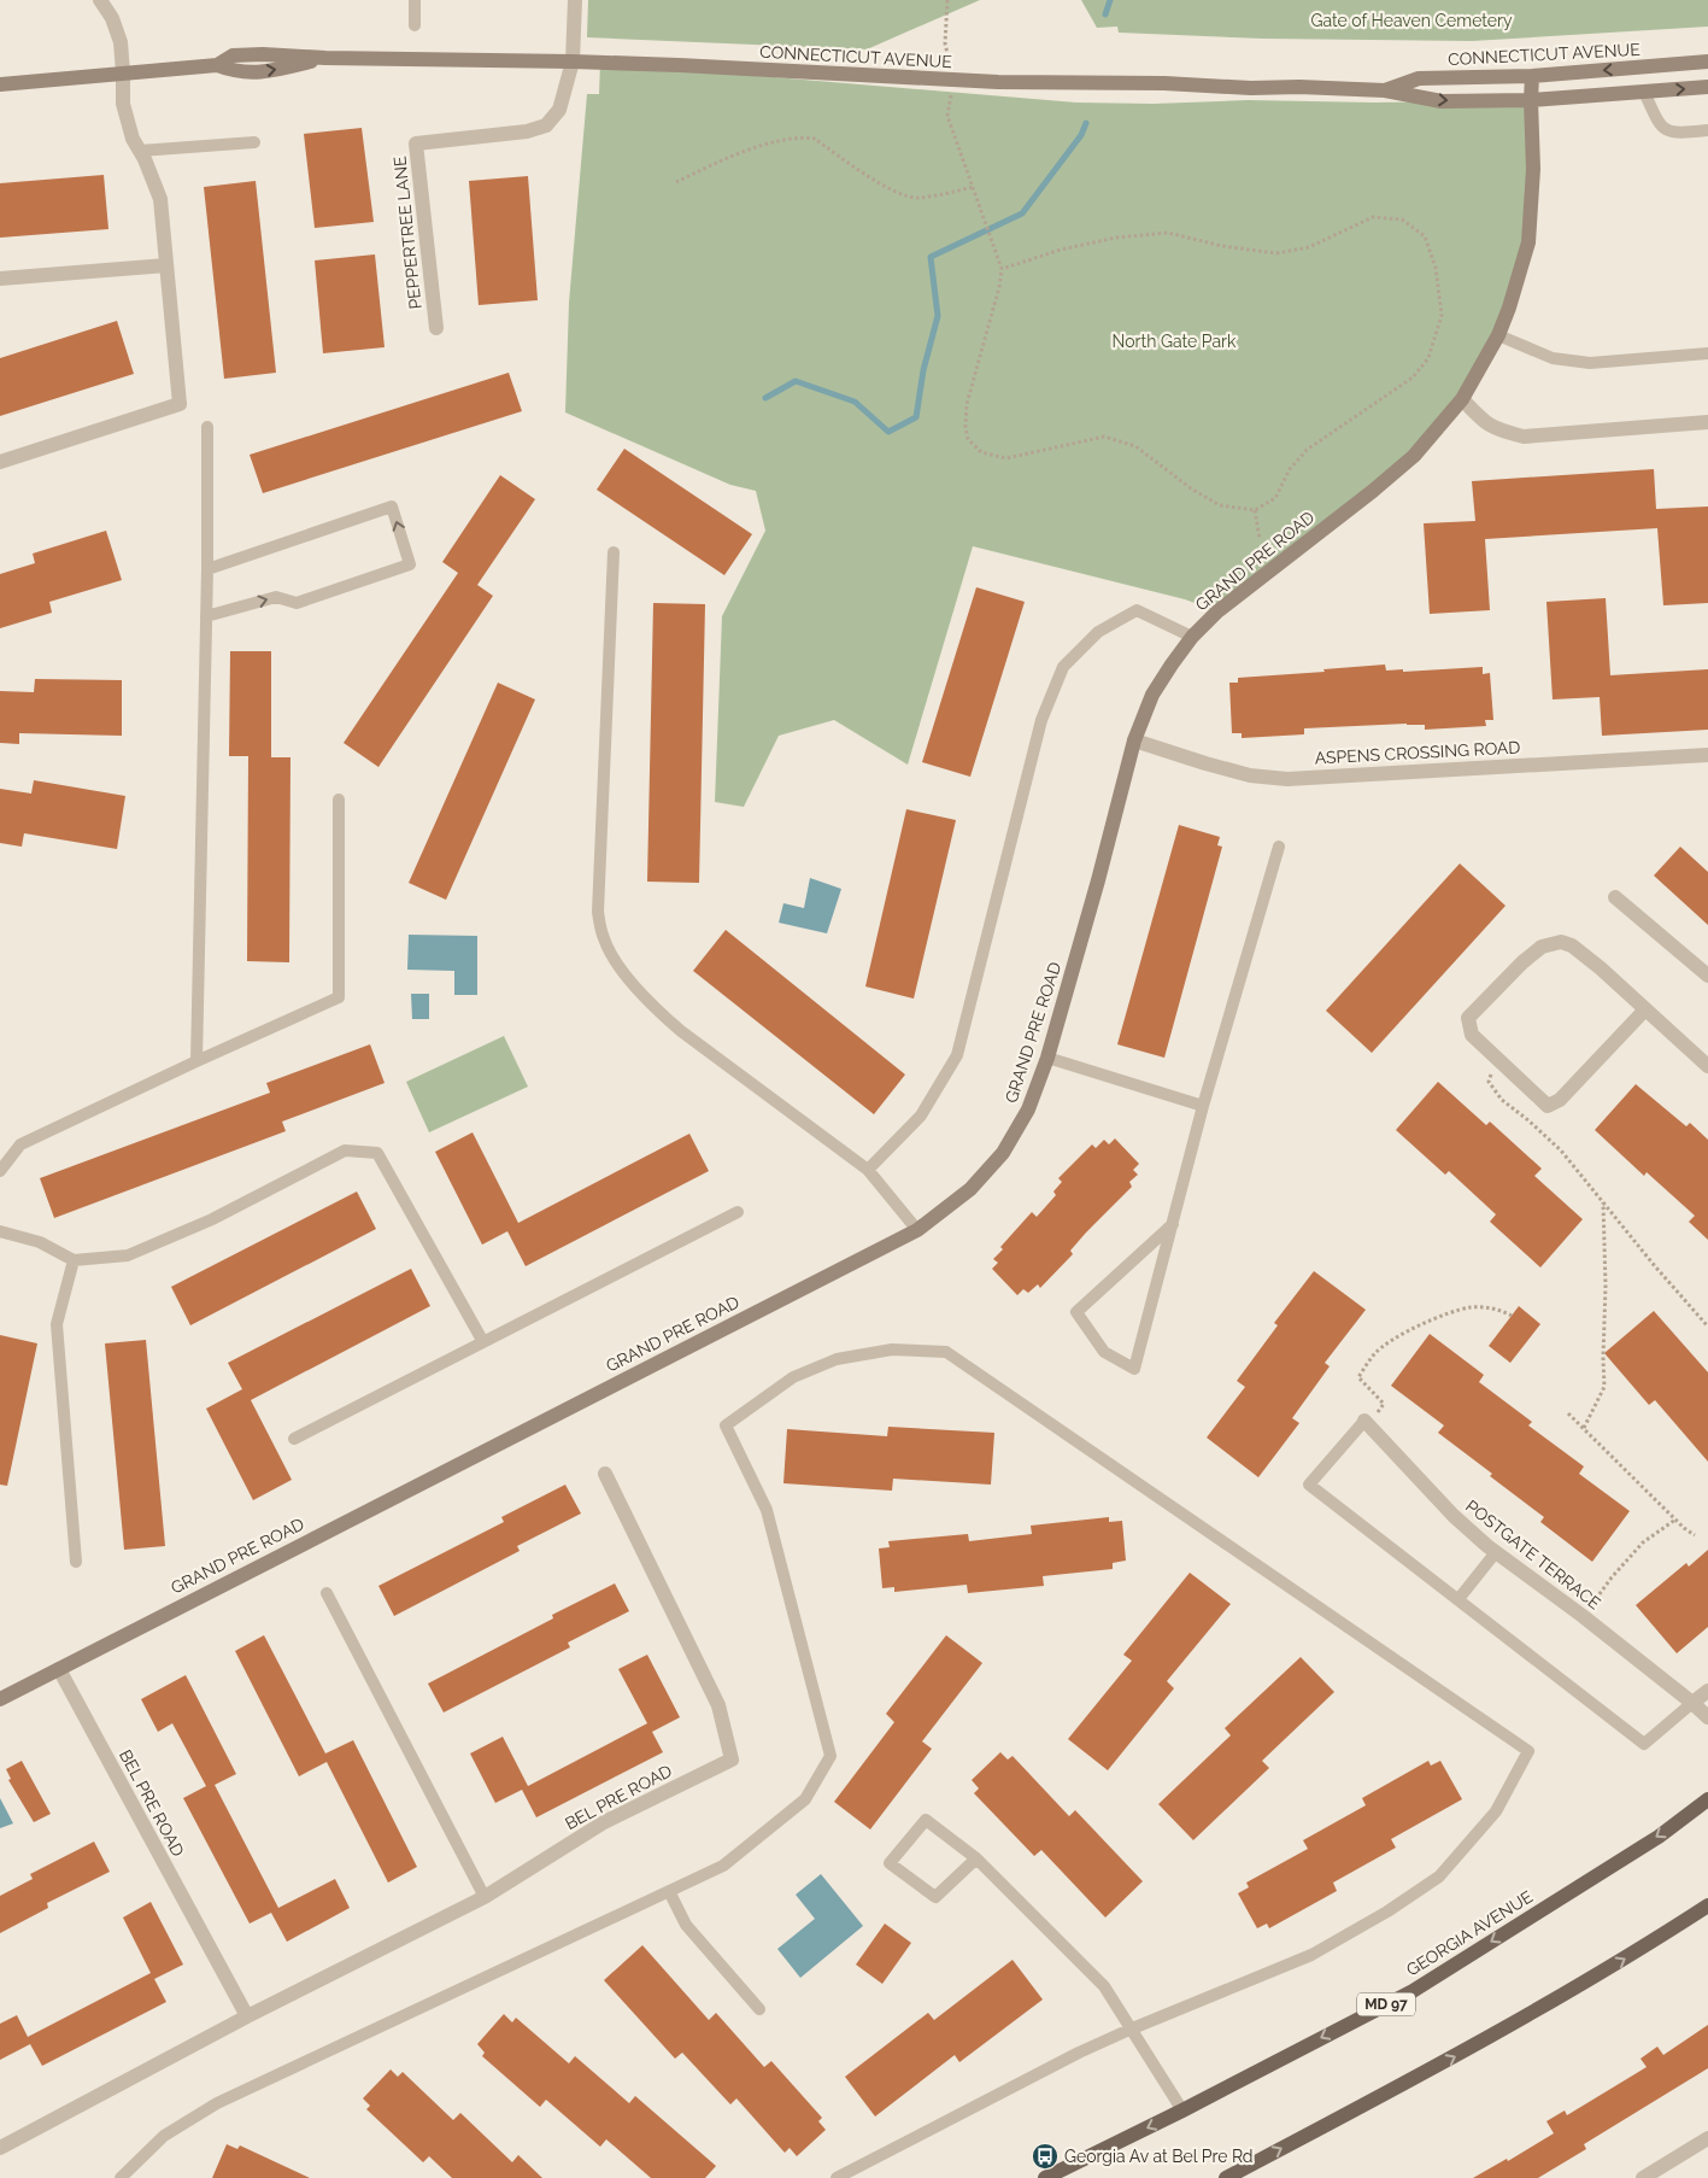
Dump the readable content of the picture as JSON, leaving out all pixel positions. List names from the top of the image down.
{
  "streets": {
    "main road": ["GEORGIA AVENUE", "MD 97"],
    "street": [
      "CONNECTICUT AVENUE",
      "PEPPERTREE LANE",
      "GRAND PRE ROAD",
      "ASPENS CROSSING ROAD",
      "POSTGATE TERRACE",
      "BEL PRE ROAD"
    ]
  },
  "crossings": [
    ["CONNECTICUT AVENUE", "PEPPERTREE LANE"],
    ["CONNECTICUT AVENUE", "GRAND PRE ROAD"],
    ["GRAND PRE ROAD", "ASPENS CROSSING ROAD"],
    ["GRAND PRE ROAD", "BEL PRE ROAD"]
  ],
  "parks": ["Gate of Heaven Cemetery", "North Gate Park"],
  "places": {
    "bus stop": ["Georgia Av at Bel Pre Rd"]
  }
}
